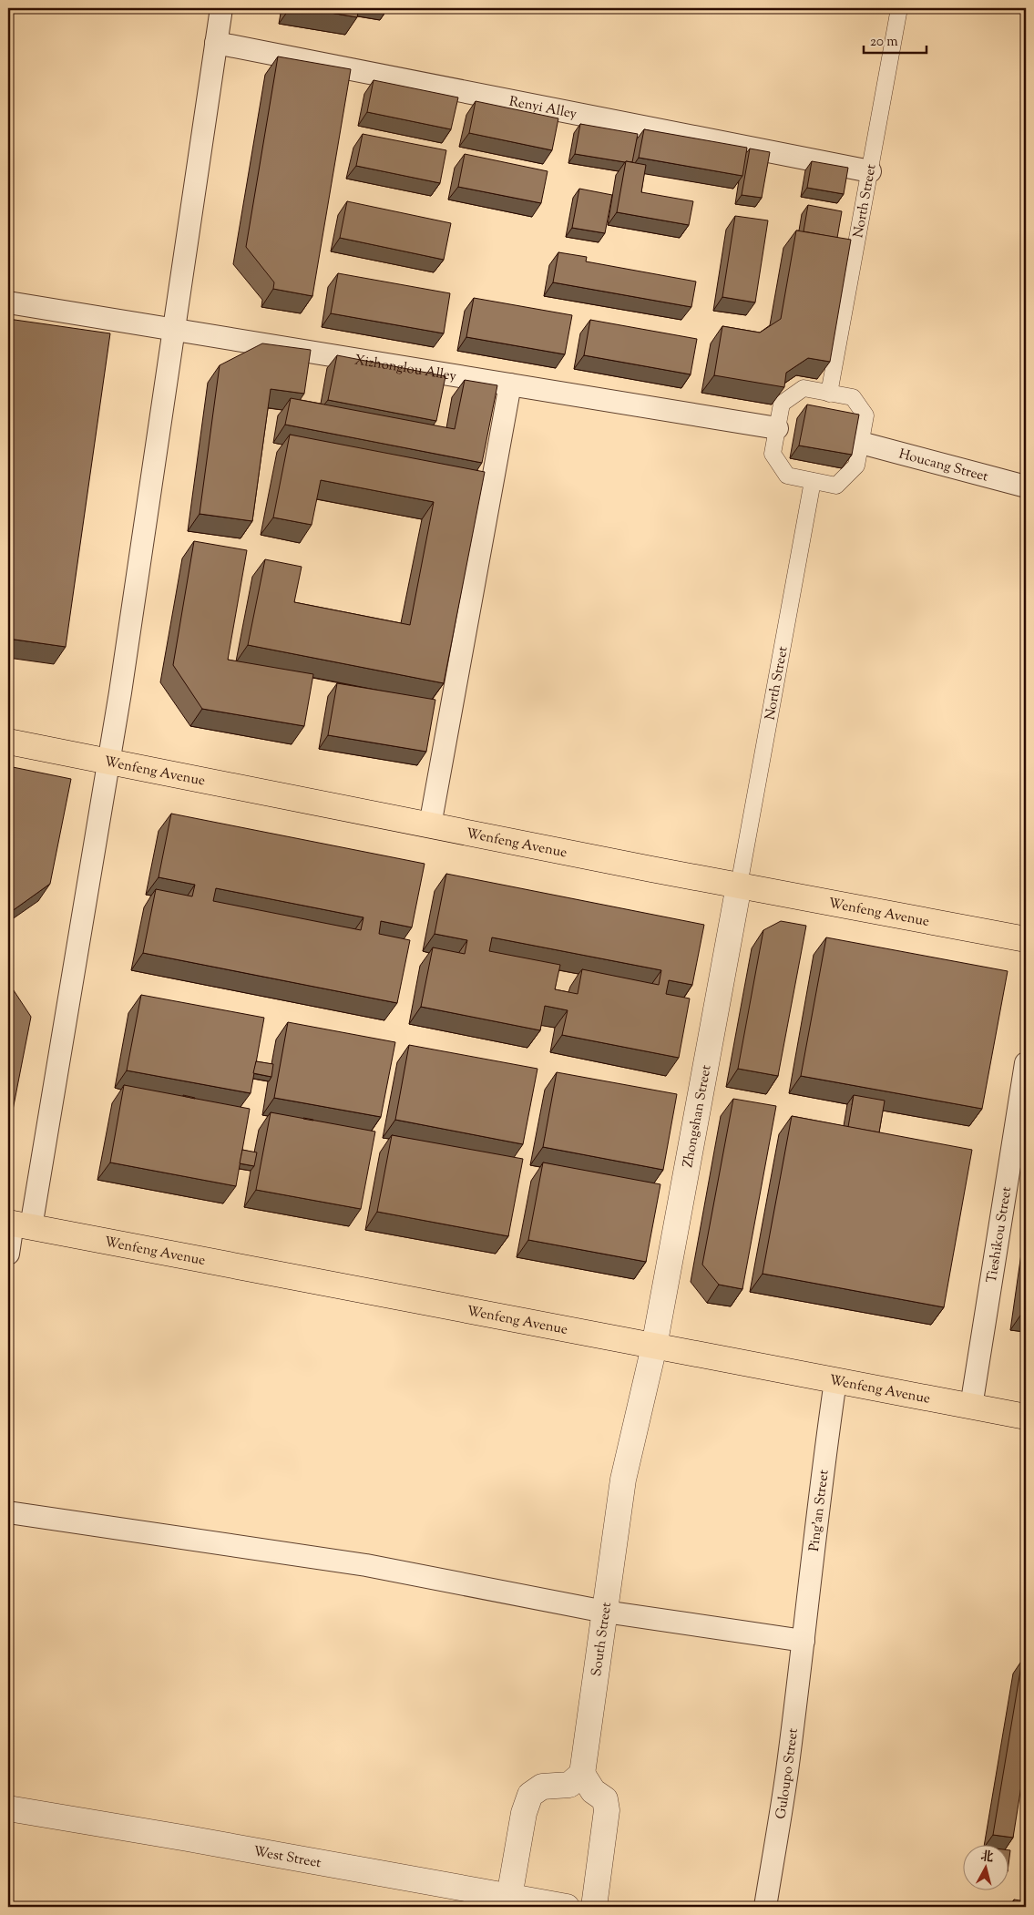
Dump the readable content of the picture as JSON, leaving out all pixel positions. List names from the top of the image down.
{
  "streets": {
    "main road": ["Wenfeng Avenue"],
    "street": [
      "Renyi Alley",
      "North Street",
      "Xizhonglou Alley",
      "Houcang Street",
      "Zhongshan Street",
      "Tieshikou Street",
      "Ping'an Street",
      "South Street",
      "Guloupo Street",
      "West Street"
    ]
  },
  "crossings": [
    ["Renyi Alley", "North Street"],
    ["North Street", "Xizhonglou Alley"],
    ["North Street", "Houcang Street"],
    ["North Street", "Wenfeng Avenue"],
    ["North Street", "Zhongshan Street"],
    ["Xizhonglou Alley", "Houcang Street"],
    ["Wenfeng Avenue", "Zhongshan Street"],
    ["Wenfeng Avenue", "Tieshikou Street"],
    ["Wenfeng Avenue", "Ping'an Street"],
    ["Wenfeng Avenue", "South Street"],
    ["Zhongshan Street", "South Street"],
    ["Ping'an Street", "Guloupo Street"]
  ],
  "scale_bar": "20 m",
  "north": "top"
}
